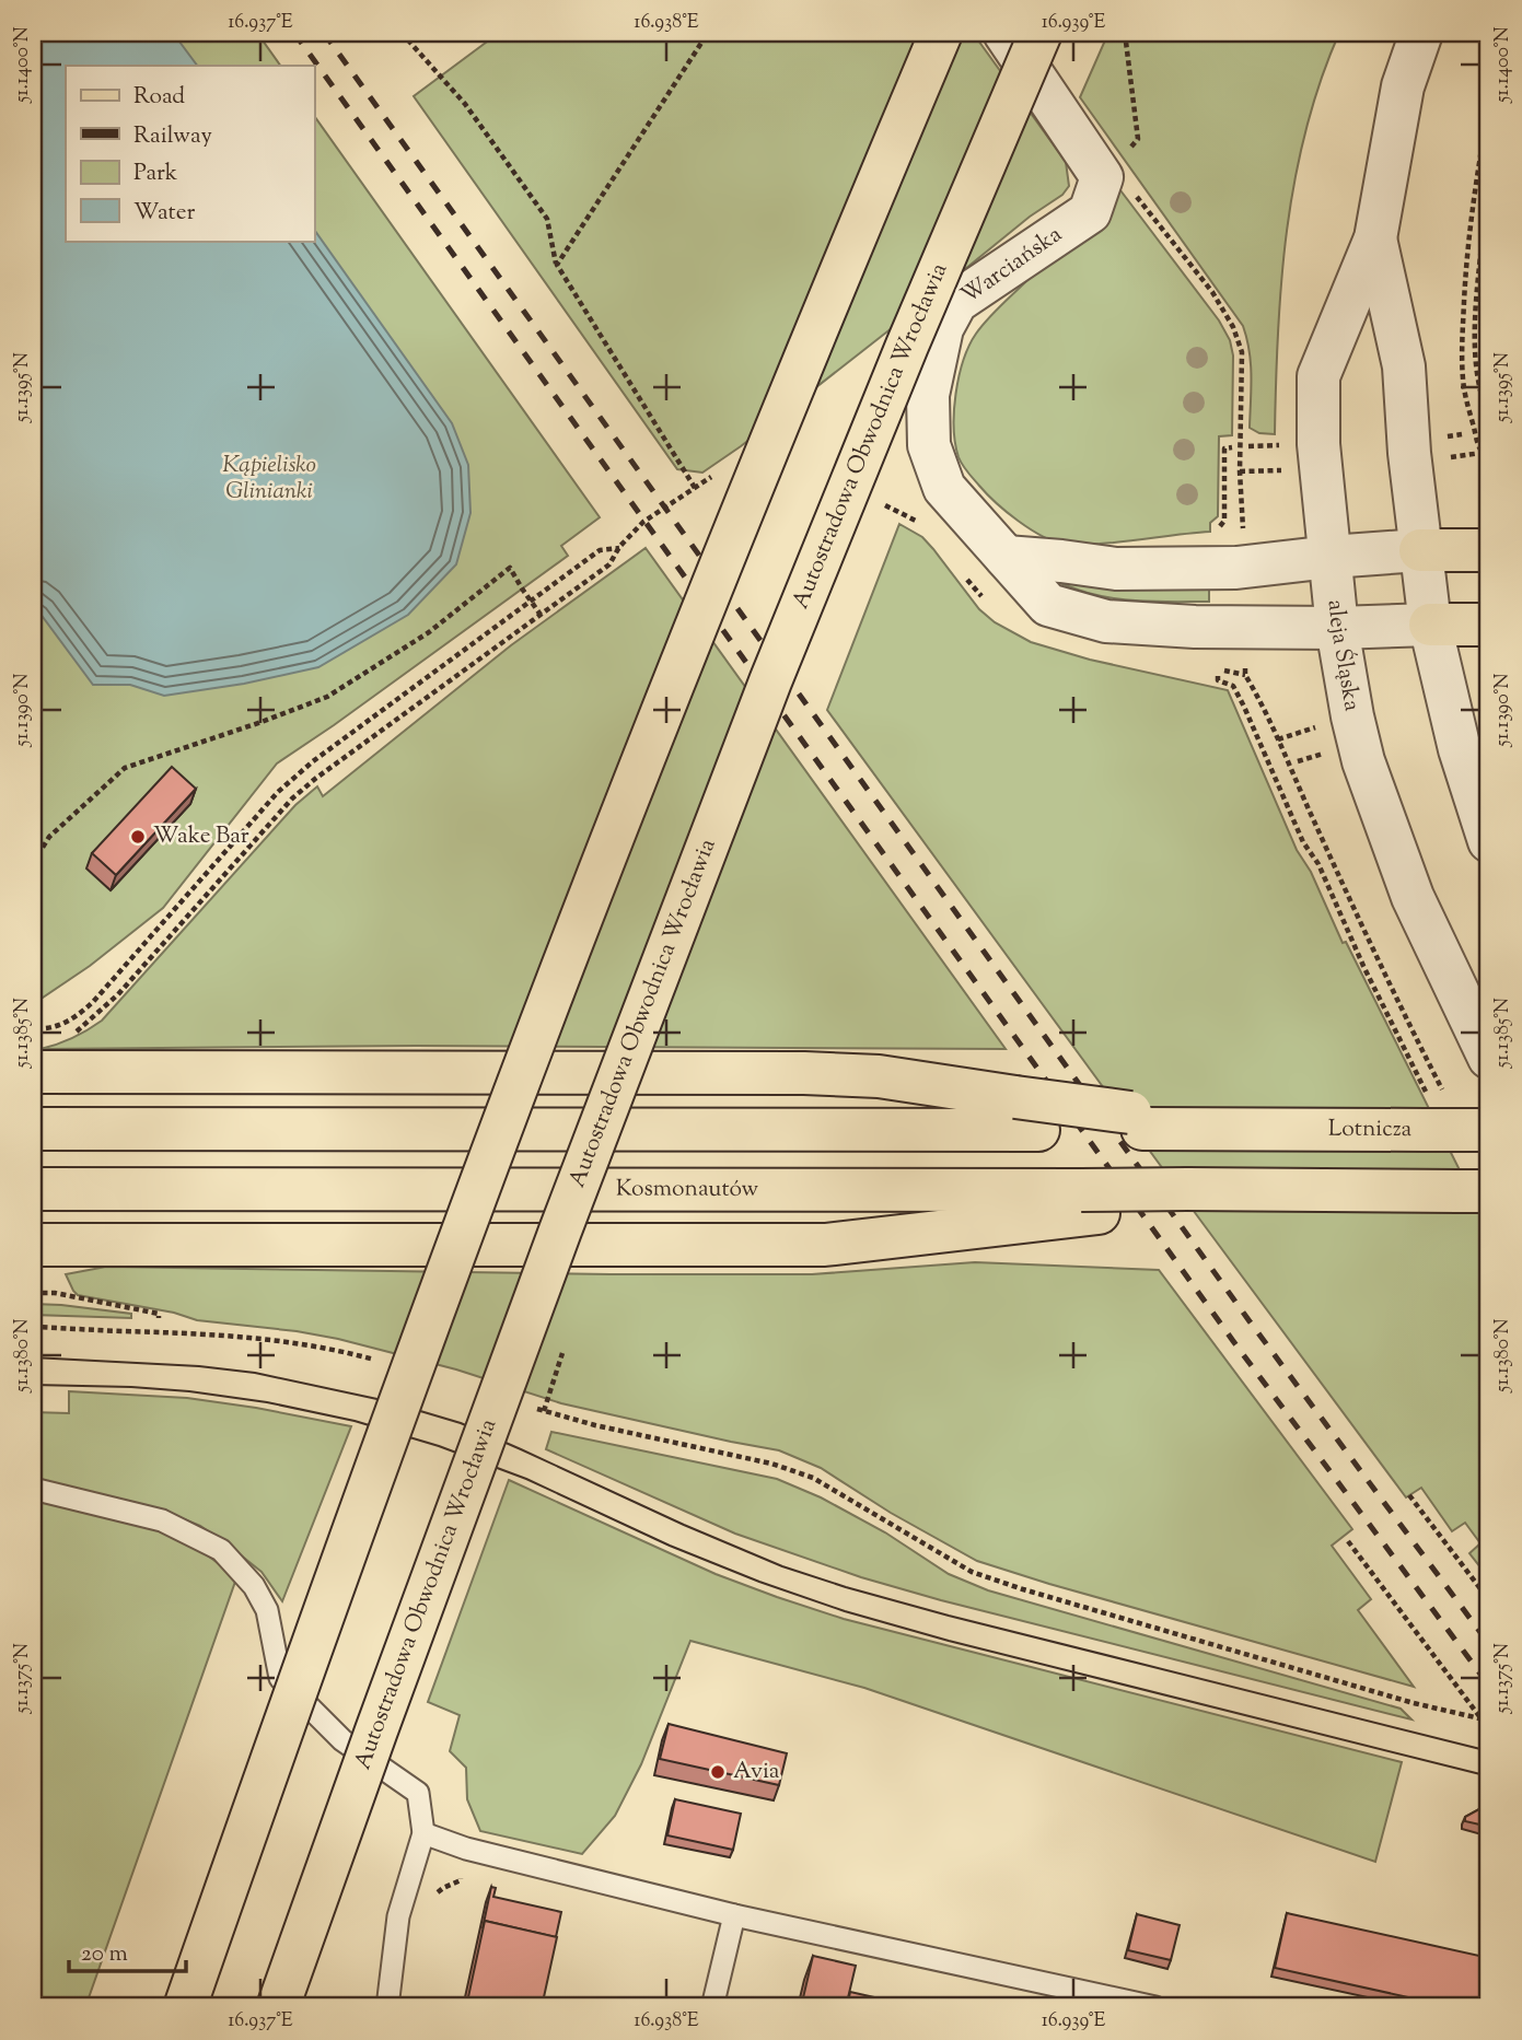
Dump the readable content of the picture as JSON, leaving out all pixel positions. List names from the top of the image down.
{
  "streets": {
    "main road": ["Autostradowa Obwodnica Wrocławia", "Lotnicza", "Kosmonautów"],
    "street": ["Warciańska", "aleja Śląska"]
  },
  "crossings": [
    ["Warciańska", "aleja Śląska"]
  ],
  "parks": ["Kąpielisko Glinianki"],
  "places": ["Wake Bar", "Avia"],
  "legend": [
    "Road",
    "Railway",
    "Park",
    "Water"
  ],
  "scale_bar": "20 m",
  "coordinates": [
    "16.937°E",
    "16.938°E",
    "16.939°E",
    "51.1400°N",
    "51.1395°N",
    "51.1390°N",
    "51.1385°N",
    "51.1380°N",
    "51.1375°N"
  ]
}
